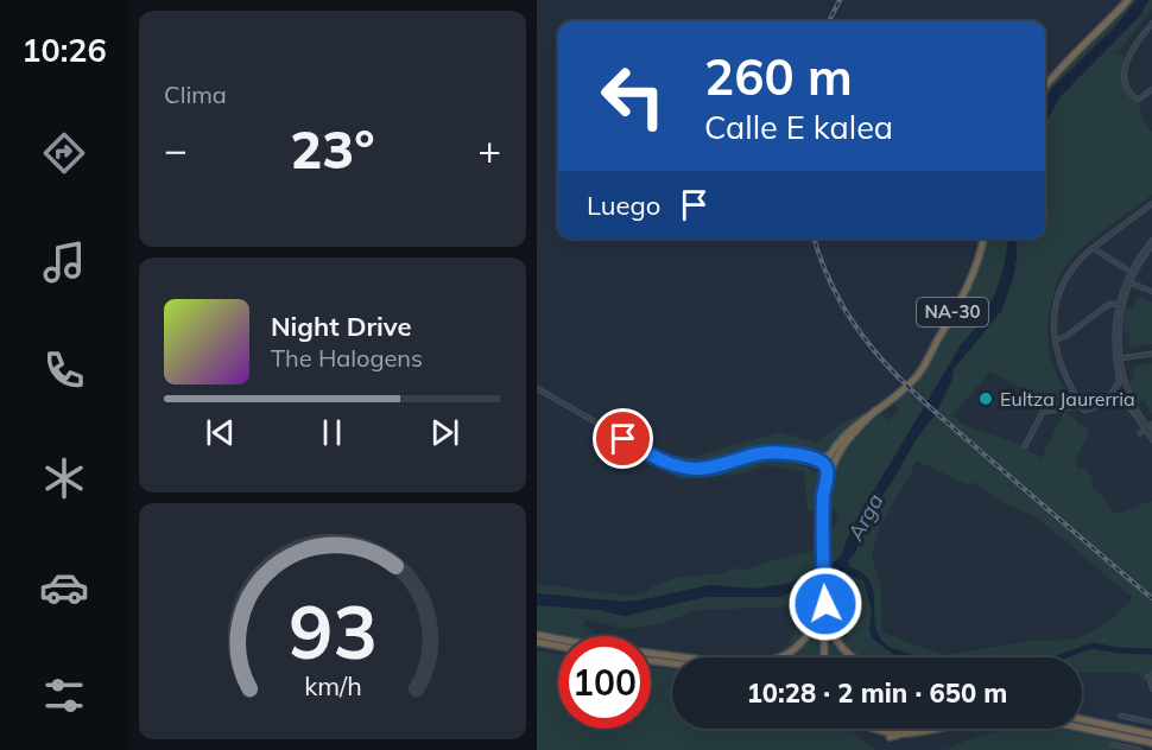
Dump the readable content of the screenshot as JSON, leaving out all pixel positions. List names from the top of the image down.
{
  "streets": {
    "highway": ["NA-30"]
  },
  "water": ["Arga"],
  "places": ["Eultza Jaurerria"],
  "page": {
    "tabs": "10:26",
    "tile": "Clima",
    "turn": ["260 m", "Calle E kalea"],
    "heat": ["−", "23°", "+"],
    "then": "Luego",
    "song": ["Night Drive", "The Halogens"],
    "limit": "100",
    "trip": "10:28 · 2 min · 650 m",
    "gauge": ["93", "km/h"]
  }
}
